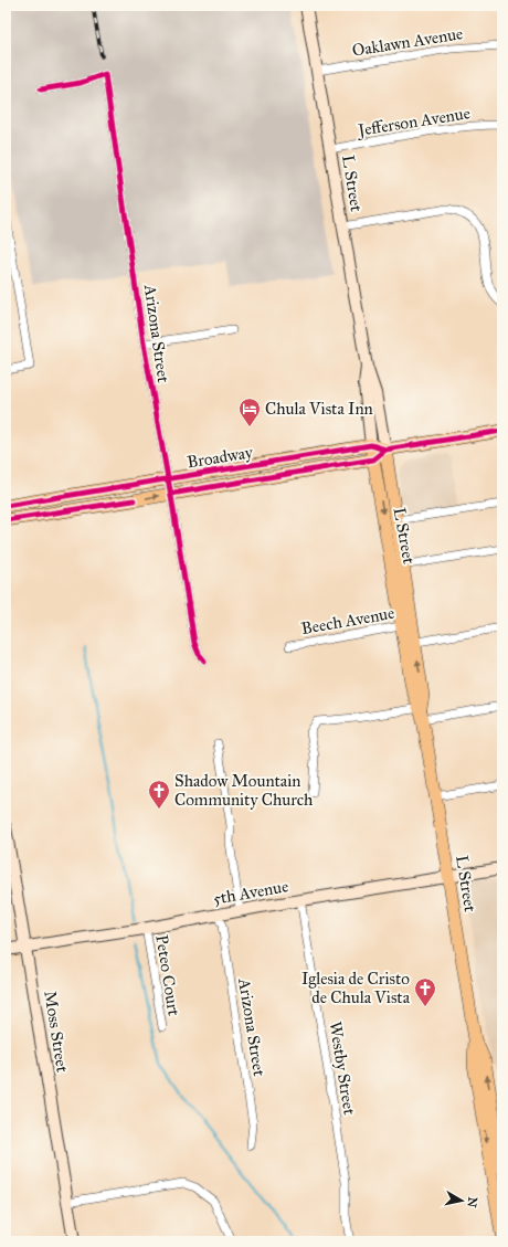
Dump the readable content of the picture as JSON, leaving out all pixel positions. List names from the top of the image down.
{
  "streets": {
    "main road": ["L Street", "Broadway"],
    "street": [
      "Oaklawn Avenue",
      "Jefferson Avenue",
      "Arizona Street",
      "Beech Avenue",
      "5th Avenue",
      "Peteo Court",
      "Moss Street",
      "Westby Street"
    ]
  },
  "crossings": [
    ["Oaklawn Avenue", "L Street"],
    ["Jefferson Avenue", "L Street"],
    ["L Street", "Broadway"],
    ["L Street", "Beech Avenue"],
    ["L Street", "5th Avenue"],
    ["Arizona Street", "Broadway"],
    ["Arizona Street", "5th Avenue"],
    ["5th Avenue", "Peteo Court"],
    ["5th Avenue", "Moss Street"],
    ["5th Avenue", "Westby Street"]
  ],
  "places": {
    "hotel": ["Chula Vista Inn"],
    "church": ["Shadow Mountain Community Church", "Iglesia de Cristo de Chula Vista"]
  },
  "north": "right"
}
